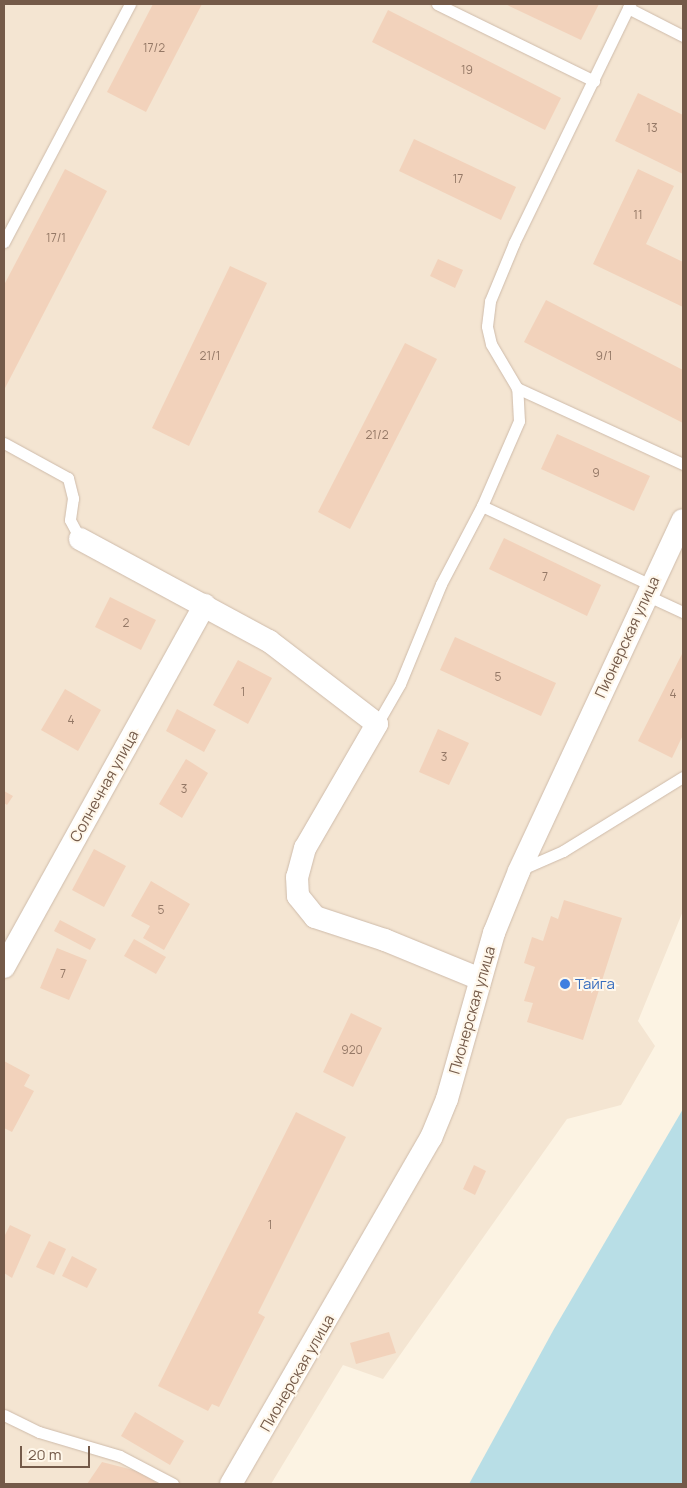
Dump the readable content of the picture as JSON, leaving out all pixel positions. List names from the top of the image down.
{
  "streets": {
    "street": ["Пионерская улица", "Солнечная улица"]
  },
  "places": ["Тайга"],
  "house_numbers": [
    "17/2",
    "19",
    "13",
    "17",
    "11",
    "17/1",
    "21/1",
    "9/1",
    "21/2",
    "9",
    "7",
    "2",
    "5",
    "1",
    "4",
    "4",
    "3",
    "3",
    "5",
    "7",
    "920",
    "1"
  ],
  "scale_bar": "20 m"
}
